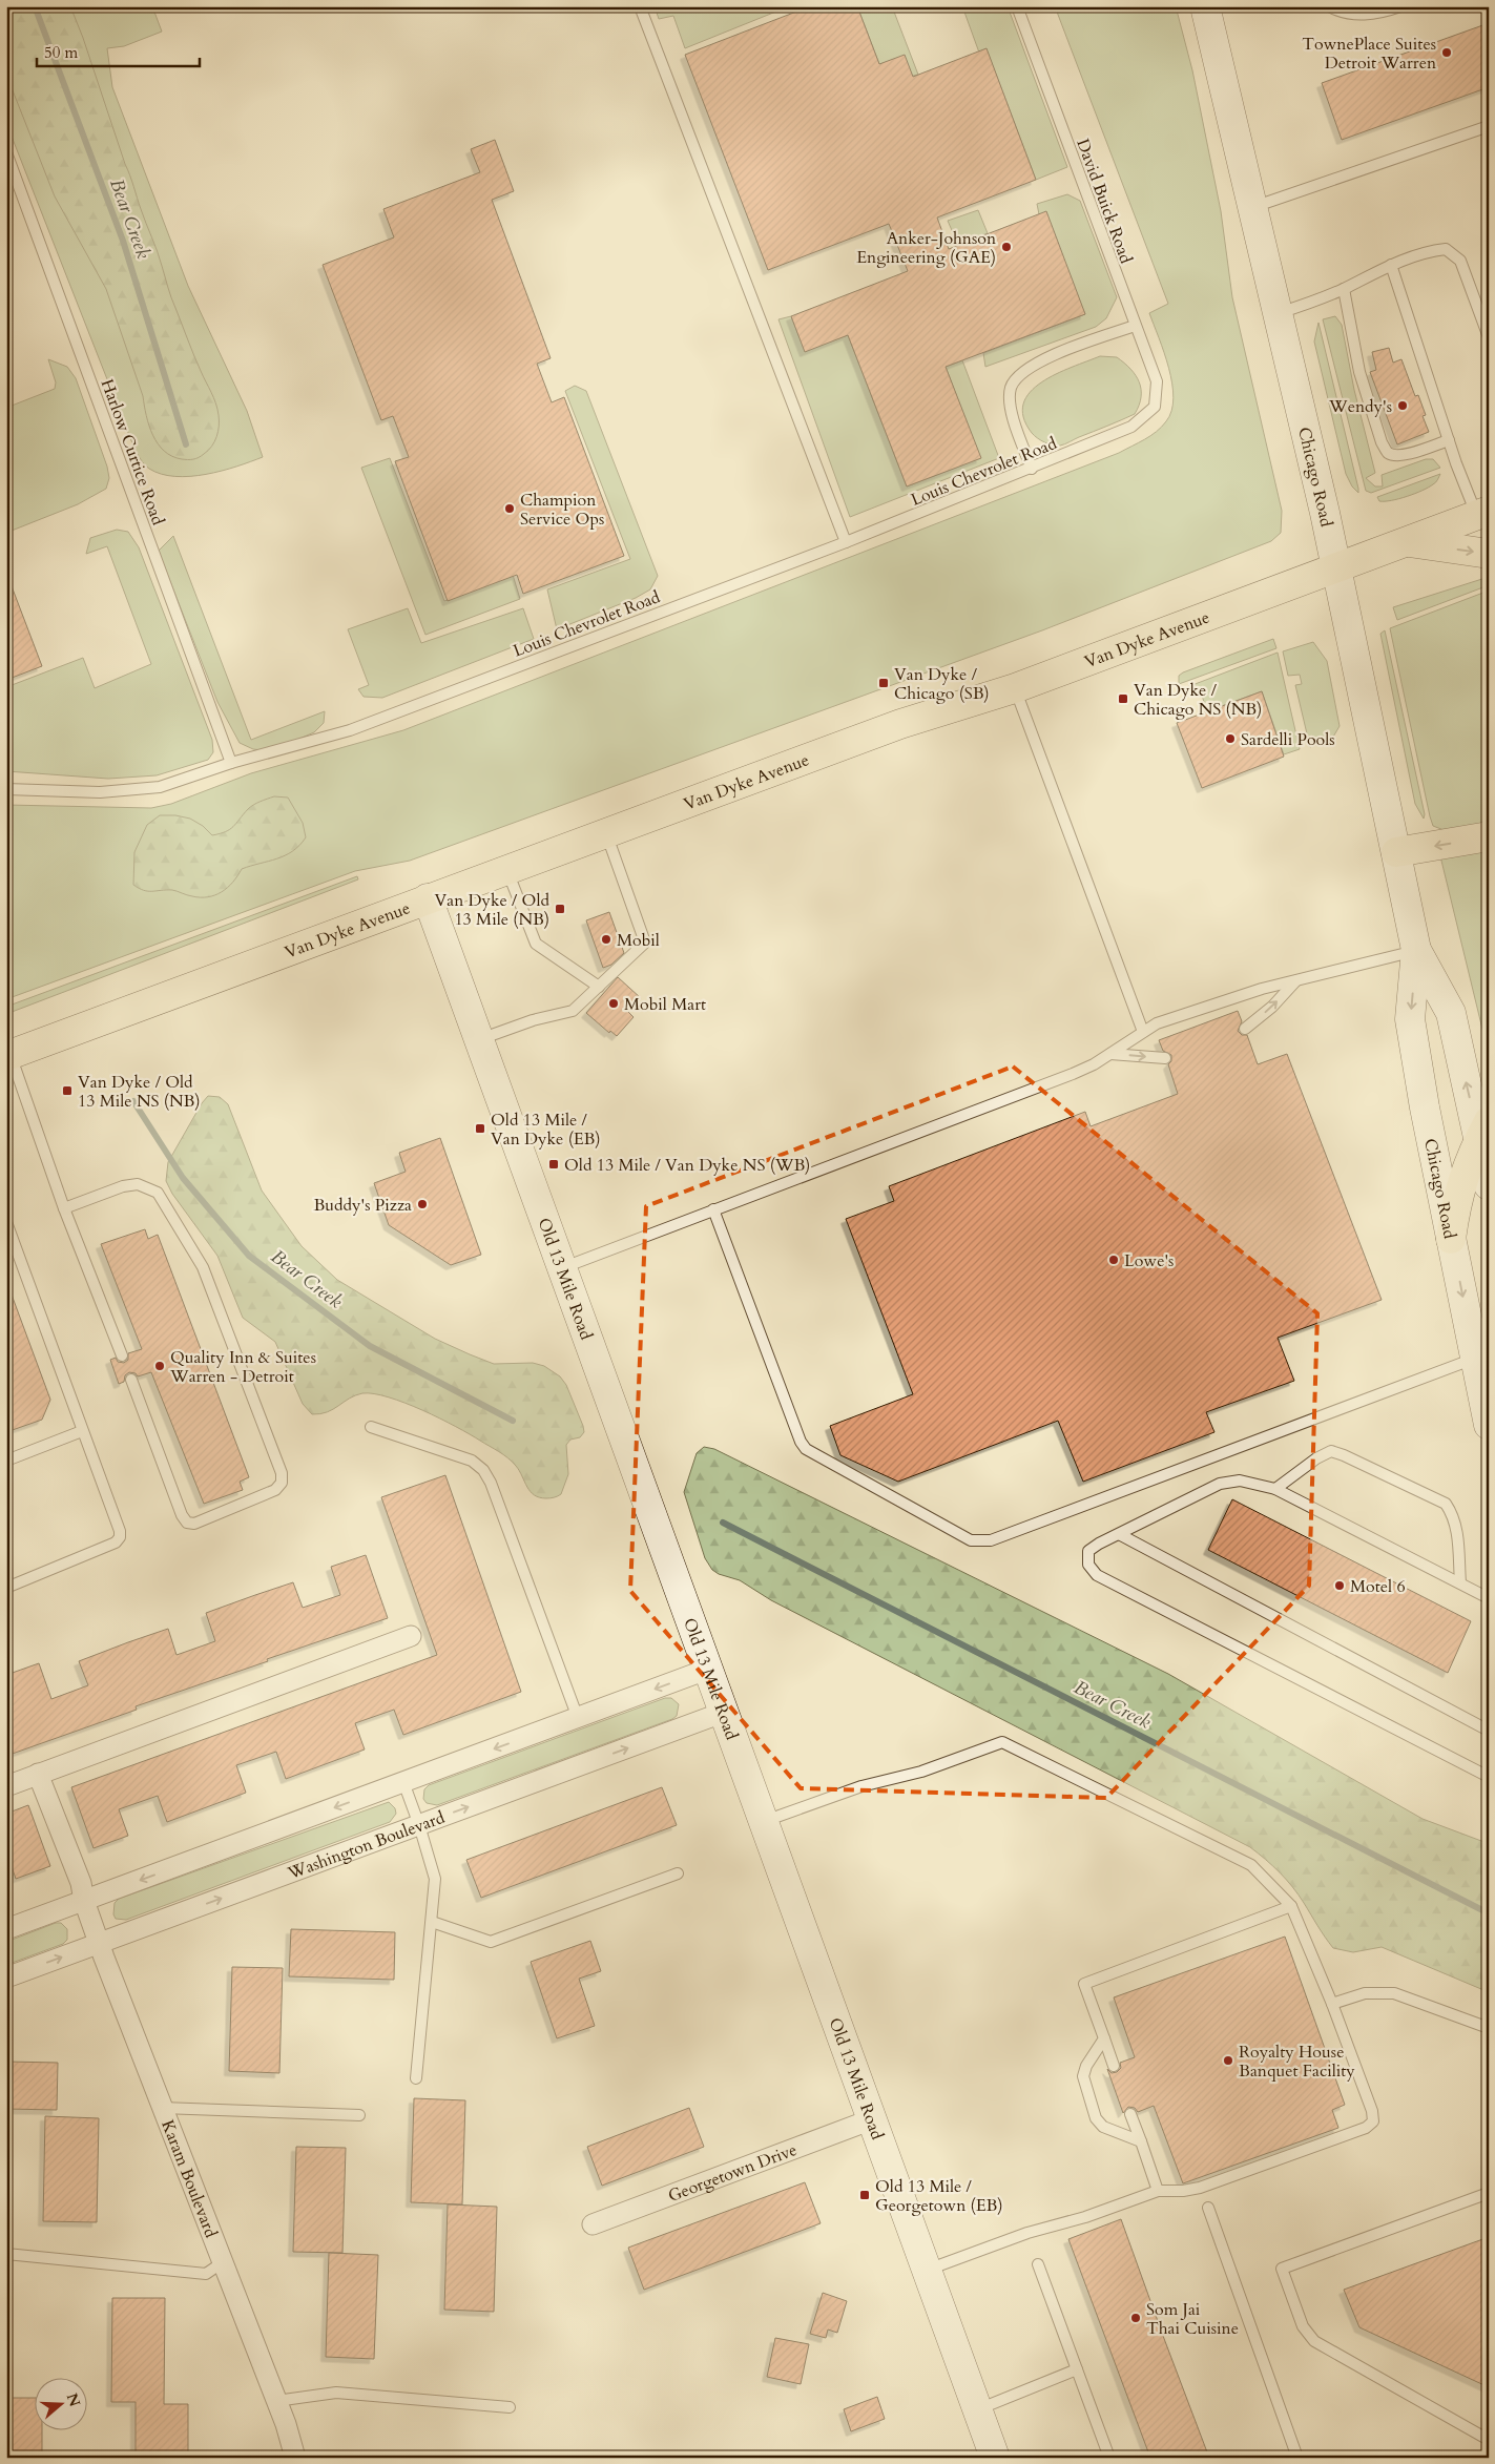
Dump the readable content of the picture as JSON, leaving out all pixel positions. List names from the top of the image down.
{
  "streets": {
    "main road": ["Chicago Road", "Van Dyke Avenue", "Old 13 Mile Road"],
    "street": ["Washington Boulevard", "Georgetown Drive", "Karam Boulevard"],
    "lane": ["David Buick Road", "Harlow Curtice Road", "Louis Chevrolet Road"]
  },
  "crossings": [
    ["David Buick Road", "Louis Chevrolet Road"],
    ["Harlow Curtice Road", "Louis Chevrolet Road"],
    ["Chicago Road", "Van Dyke Avenue"],
    ["Van Dyke Avenue", "Old 13 Mile Road"],
    ["Old 13 Mile Road", "Washington Boulevard"],
    ["Old 13 Mile Road", "Georgetown Drive"],
    ["Washington Boulevard", "Karam Boulevard"]
  ],
  "water": ["Bear Creek"],
  "places": {
    "other": [
      "TownePlace Suites Detroit Warren",
      "Anker-Johnson Engineering (GAE)",
      "Wendy's",
      "Champion Service Ops",
      "Sardelli Pools",
      "Mobil",
      "Mobil Mart",
      "Buddy's Pizza",
      "Lowe's",
      "Quality Inn & Suites Warren - Detroit",
      "Motel 6",
      "Royalty House Banquet Facility",
      "Som Jai Thai Cuisine"
    ],
    "transit": [
      "Van Dyke / Chicago (SB)",
      "Van Dyke / Chicago NS (NB)",
      "Van Dyke / Old 13 Mile (NB)",
      "Van Dyke / Old 13 Mile NS (NB)",
      "Old 13 Mile / Van Dyke (EB)",
      "Old 13 Mile / Van Dyke NS (WB)",
      "Old 13 Mile / Georgetown (EB)"
    ]
  },
  "scale_bar": "50 m",
  "north": "right"
}
